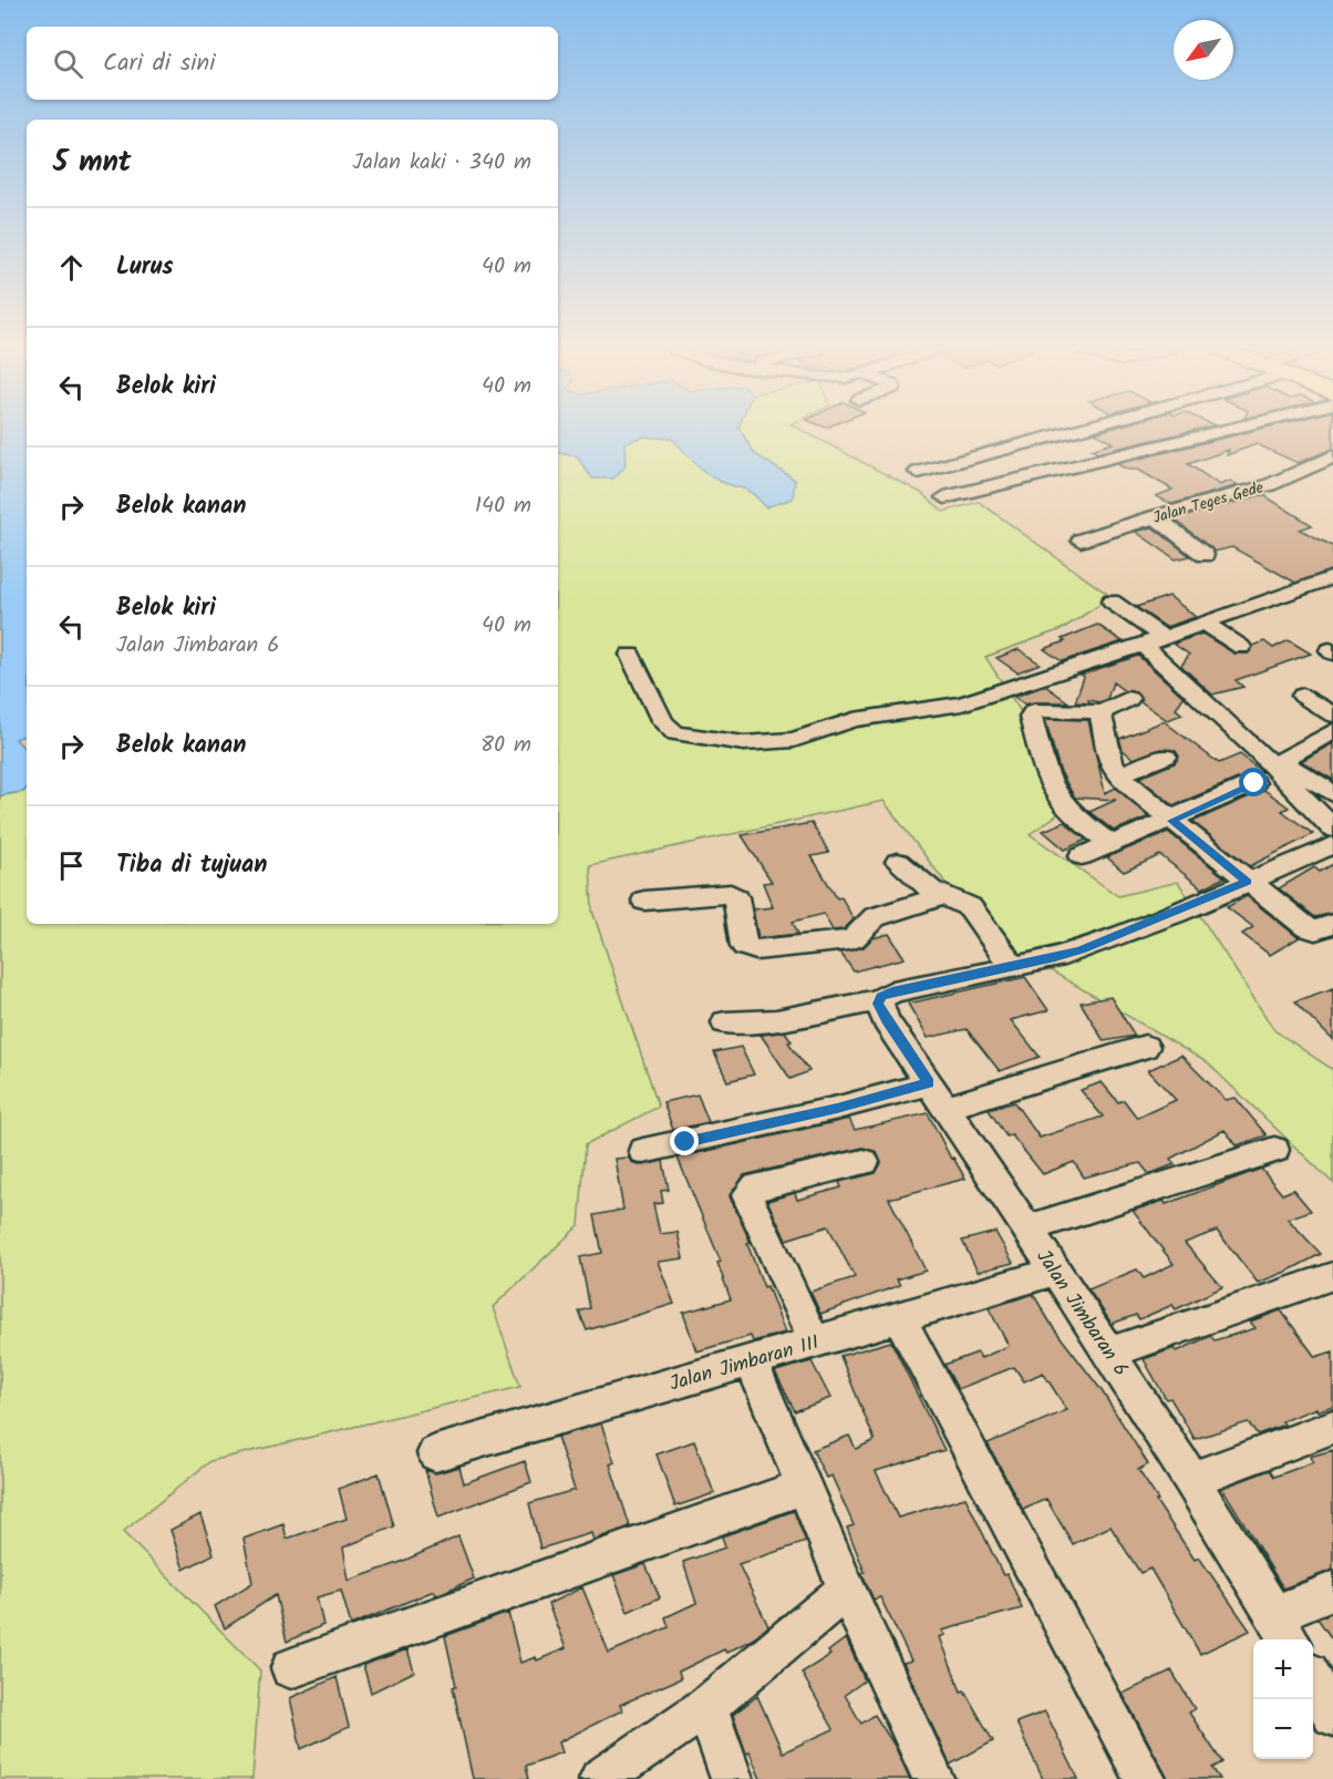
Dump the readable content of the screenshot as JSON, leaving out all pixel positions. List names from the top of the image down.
{
  "streets": {
    "street": ["Jalan Teges Gede", "Jalan Jimbaran 6", "Jalan Jimbaran III"]
  },
  "crossings": [
    ["Jalan Jimbaran 6", "Jalan Jimbaran III"]
  ],
  "north": "bottom left",
  "page": {
    "search": "Cari di sini",
    "heading": ["5 mnt", "Jalan kaki · 340 m"],
    "list": [
      ["Lurus", "40 m"],
      ["Belok kiri", "40 m"],
      ["Belok kanan", "140 m"],
      ["Belok kiri", "Jalan Jimbaran 6", "40 m"],
      ["Belok kanan", "80 m"],
      "Tiba di tujuan"
    ],
    "map_buttons": ["+", "−"]
  }
}
